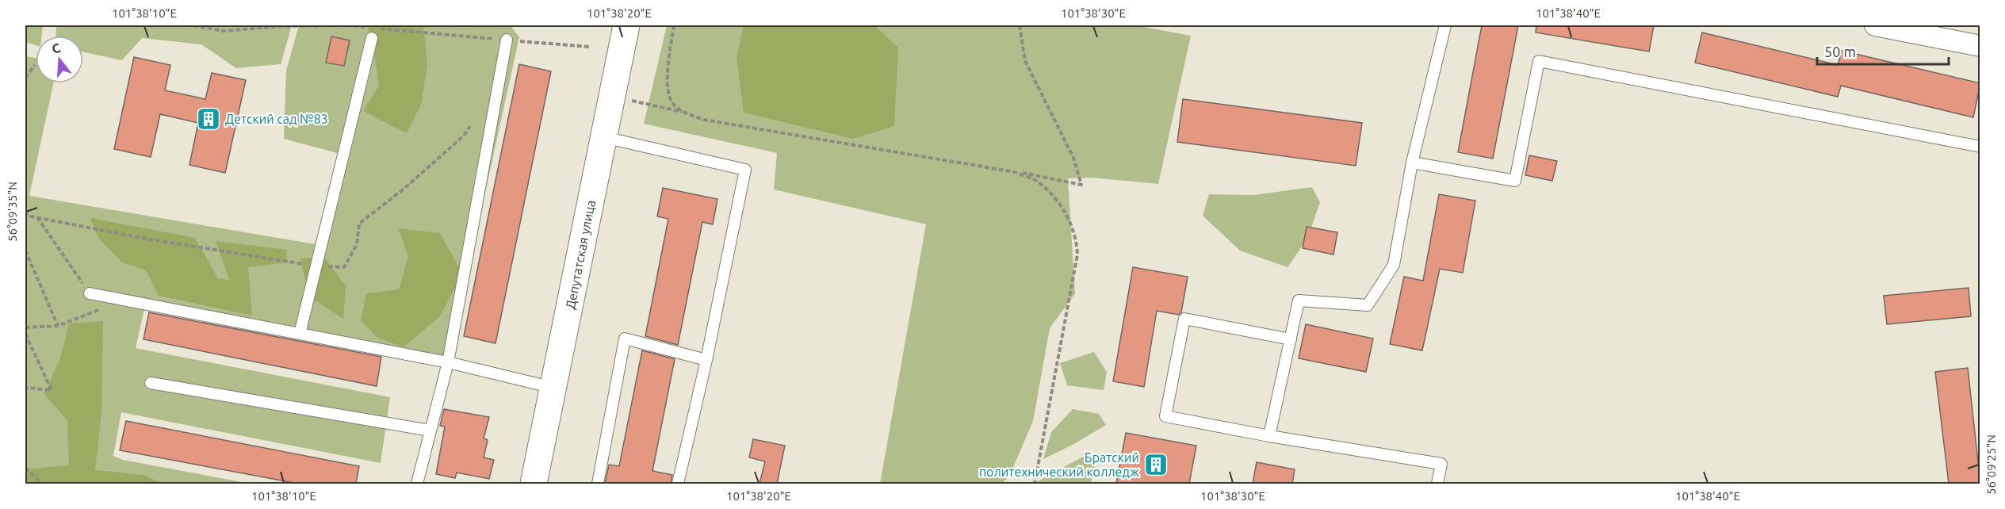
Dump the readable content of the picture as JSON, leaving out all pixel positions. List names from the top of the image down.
{
  "streets": {
    "street": ["Депутатская улица"]
  },
  "places": {
    "building": ["Детский сад №83", "Братский политехнический колледж"]
  },
  "scale_bar": "50 m",
  "north": "top",
  "coordinates": [
    "101°38'10\"E",
    "101°38'20\"E",
    "101°38'30\"E",
    "101°38'40\"E",
    "56°09'35\"N",
    "56°09'25\"N"
  ]
}
